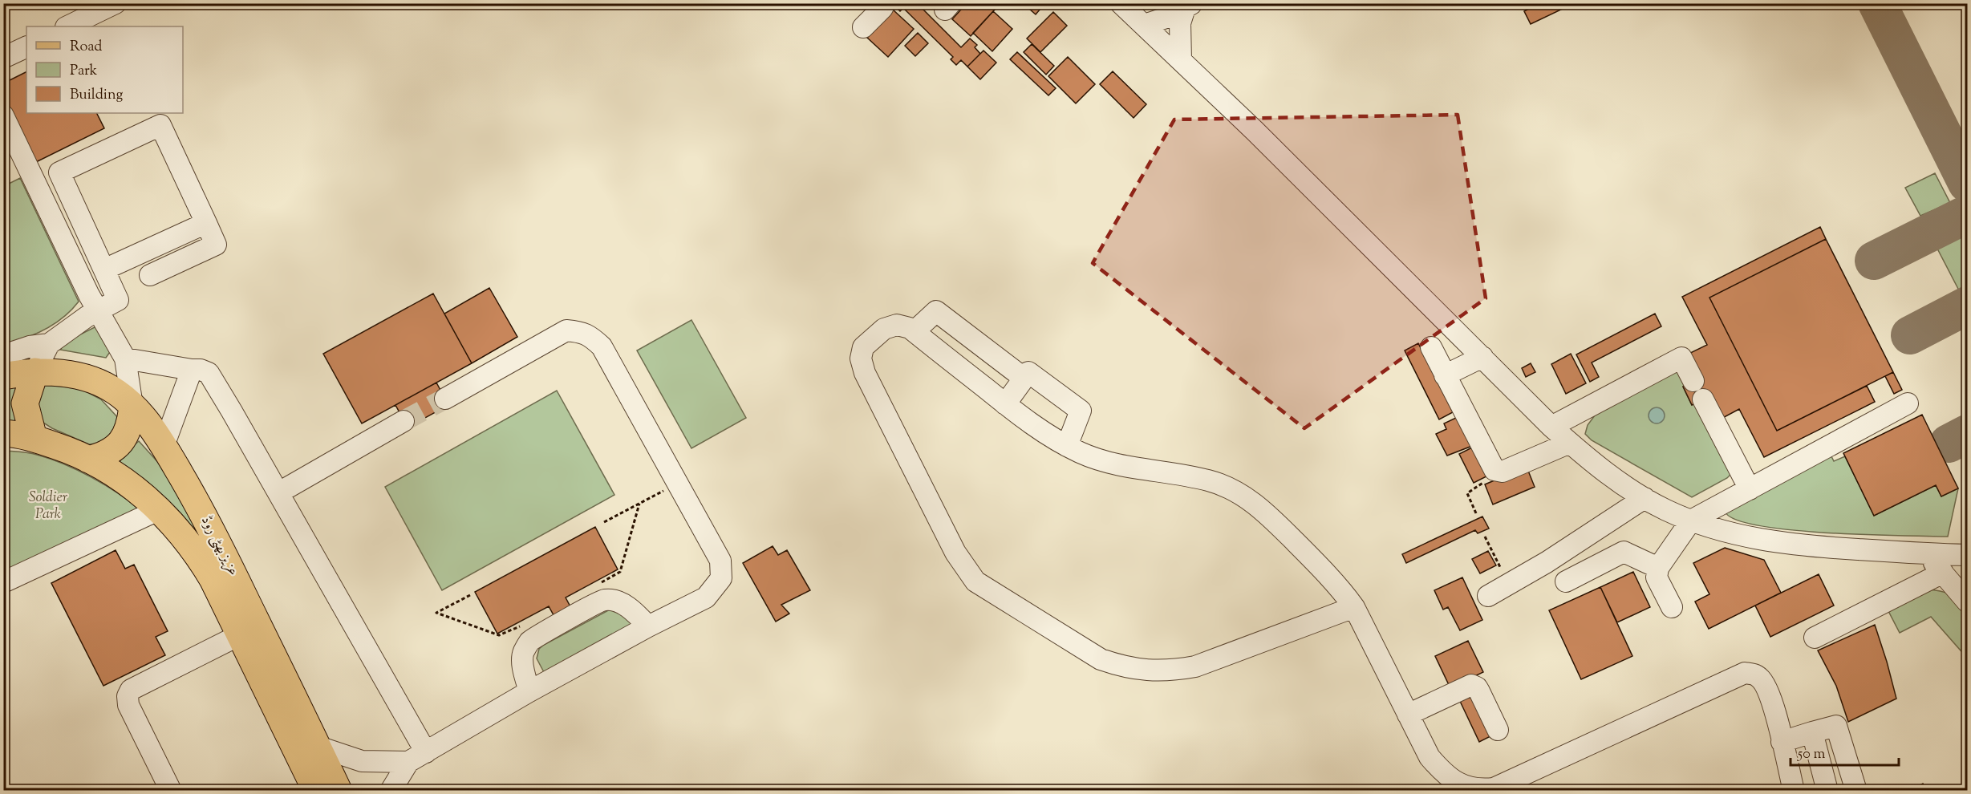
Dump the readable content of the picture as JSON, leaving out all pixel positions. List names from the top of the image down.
{
  "streets": {
    "main road": ["عزیز بھٹی روڈ"]
  },
  "parks": ["Soldier Park"],
  "legend": ["Road", "Park", "Building"],
  "scale_bar": "50 m"
}
